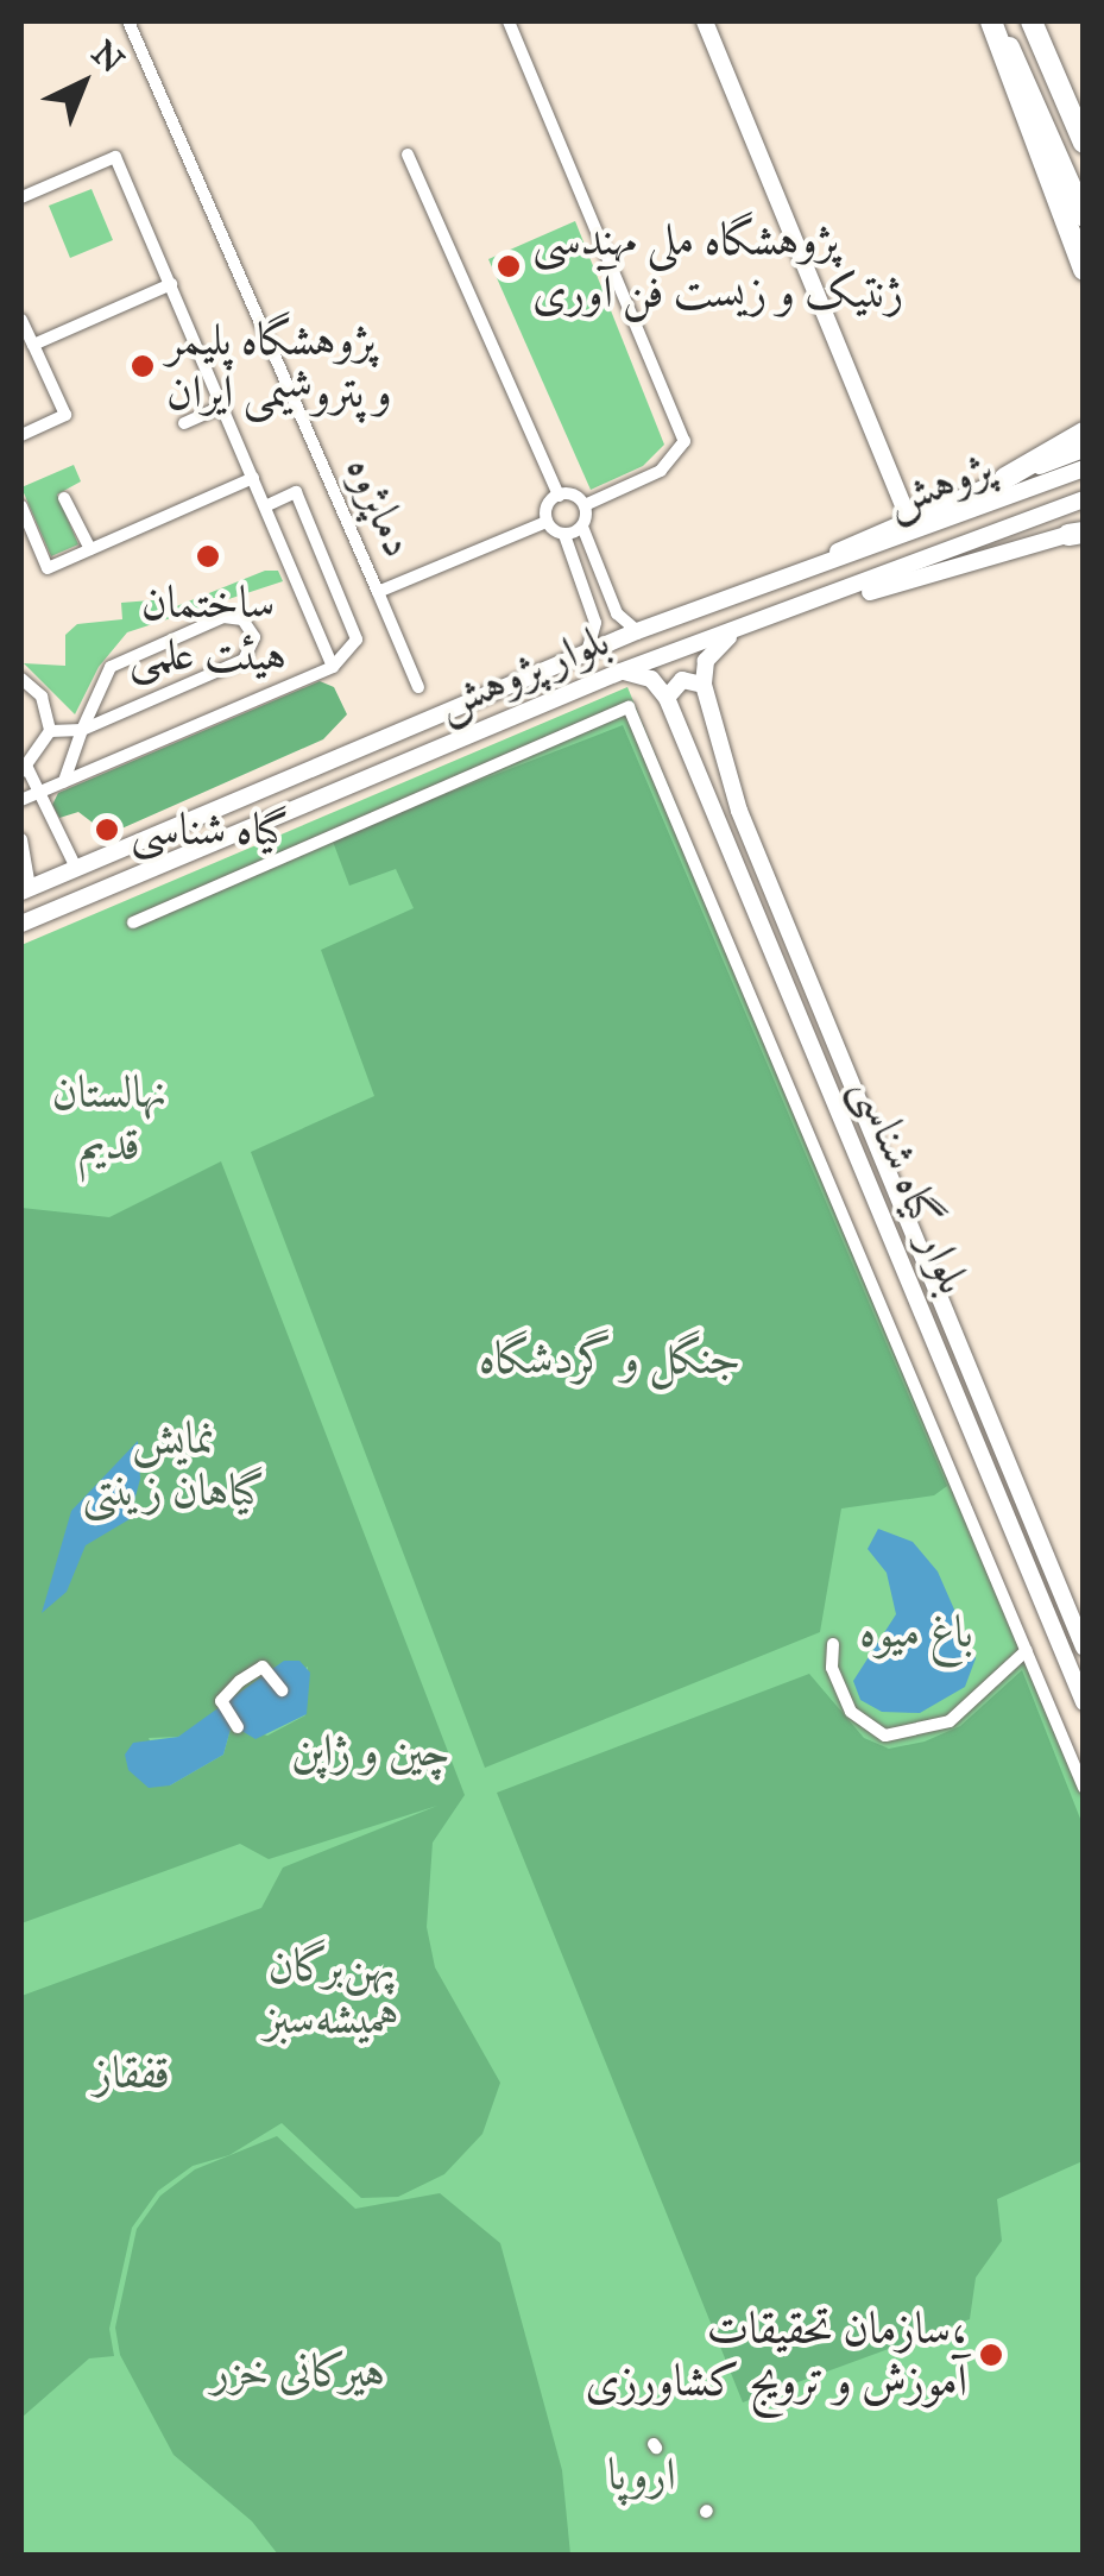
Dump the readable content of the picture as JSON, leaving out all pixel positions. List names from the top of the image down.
{
  "streets": {
    "street": [
      "پژوهش",
      "دماپژوه",
      "بلوار پژوهش",
      "بلوار گیاه شناسی"
    ]
  },
  "crossings": [
    ["پژوهش", "بلوار پژوهش"]
  ],
  "parks": [
    "نهالستان قدیم",
    "جنگل و گردشگاه",
    "نمایش گیاهان زینتی",
    "باغ میوه",
    "چین و ژاپن",
    "پهن‌برگان همیشه‌سبز",
    "قفقاز",
    "هیرکانی خزر",
    "اروپا"
  ],
  "places": [
    "پژوهشگاه ملی مهندسی ژنتیک و زیست فن آوری",
    "پژوهشگاه پلیمر و پتروشیمی ایران",
    "ساختمان هیئت علمی",
    "گیاه شناسی",
    "سازمان تحقیقات، آموزش و ترویج کشاورزی"
  ],
  "north": "top right"
}
